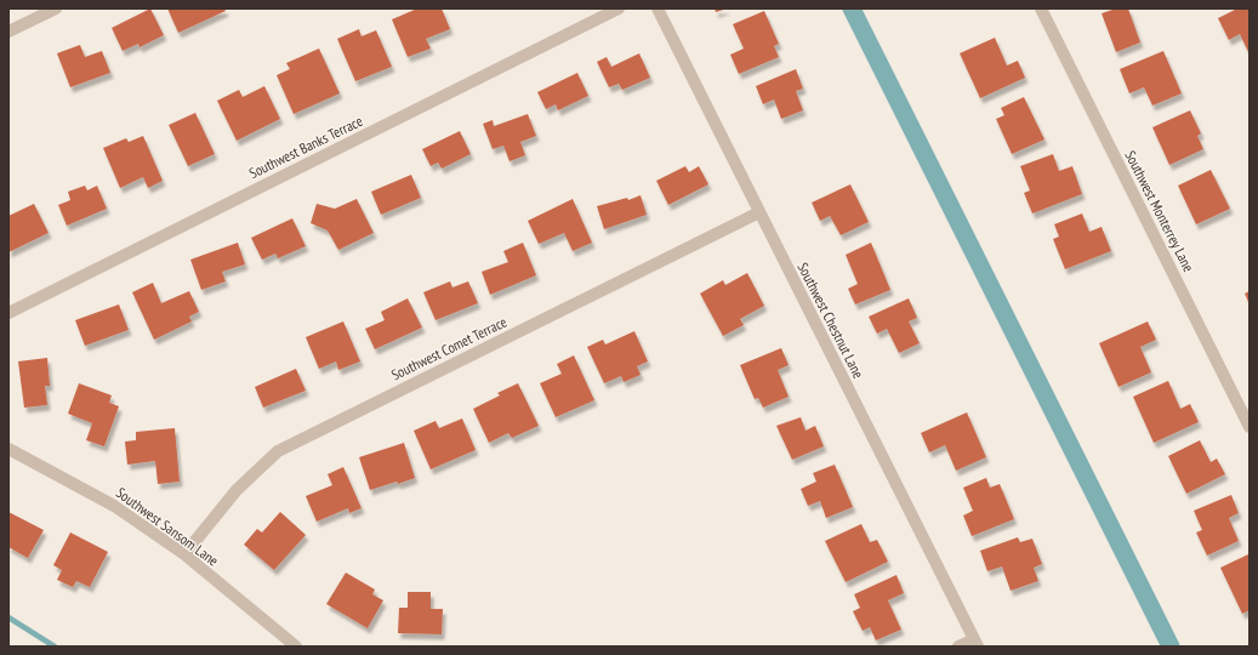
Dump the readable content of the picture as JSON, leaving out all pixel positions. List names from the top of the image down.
{
  "streets": {
    "street": [
      "Southwest Banks Terrace",
      "Southwest Monterrey Lane",
      "Southwest Chestnut Lane",
      "Southwest Comet Terrace",
      "Southwest Sansom Lane"
    ]
  },
  "crossings": [
    ["Southwest Chestnut Lane", "Southwest Comet Terrace"],
    ["Southwest Comet Terrace", "Southwest Sansom Lane"]
  ]
}
